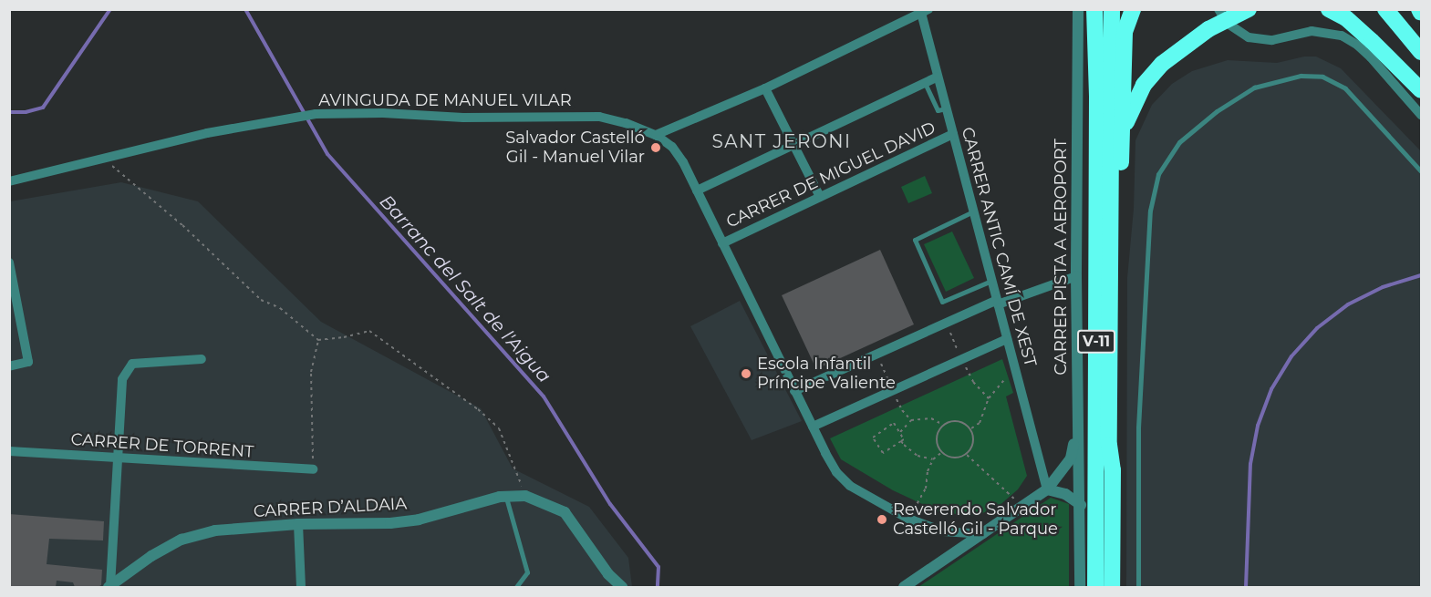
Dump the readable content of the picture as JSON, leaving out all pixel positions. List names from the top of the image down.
{
  "streets": {
    "highway": ["V-11"],
    "street": [
      "AVINGUDA DE MANUEL VILAR",
      "CARRER DE MIGUEL DAVID",
      "CARRER ANTIC CAMÍ DE XEST",
      "CARRER PISTA A AEROPORT",
      "CARRER DE TORRENT",
      "CARRER D’ALDAIA"
    ]
  },
  "crossings": [
    ["AVINGUDA DE MANUEL VILAR", "CARRER DE MIGUEL DAVID"],
    ["CARRER DE MIGUEL DAVID", "CARRER ANTIC CAMÍ DE XEST"]
  ],
  "districts": ["SANT JERONI"],
  "water": ["Barranc del Salt de l'Aigua"],
  "places": ["Salvador Castelló Gil - Manuel Vilar", "Escola Infantil Príncipe Valiente", "Reverendo Salvador Castelló Gil - Parque"]
}
